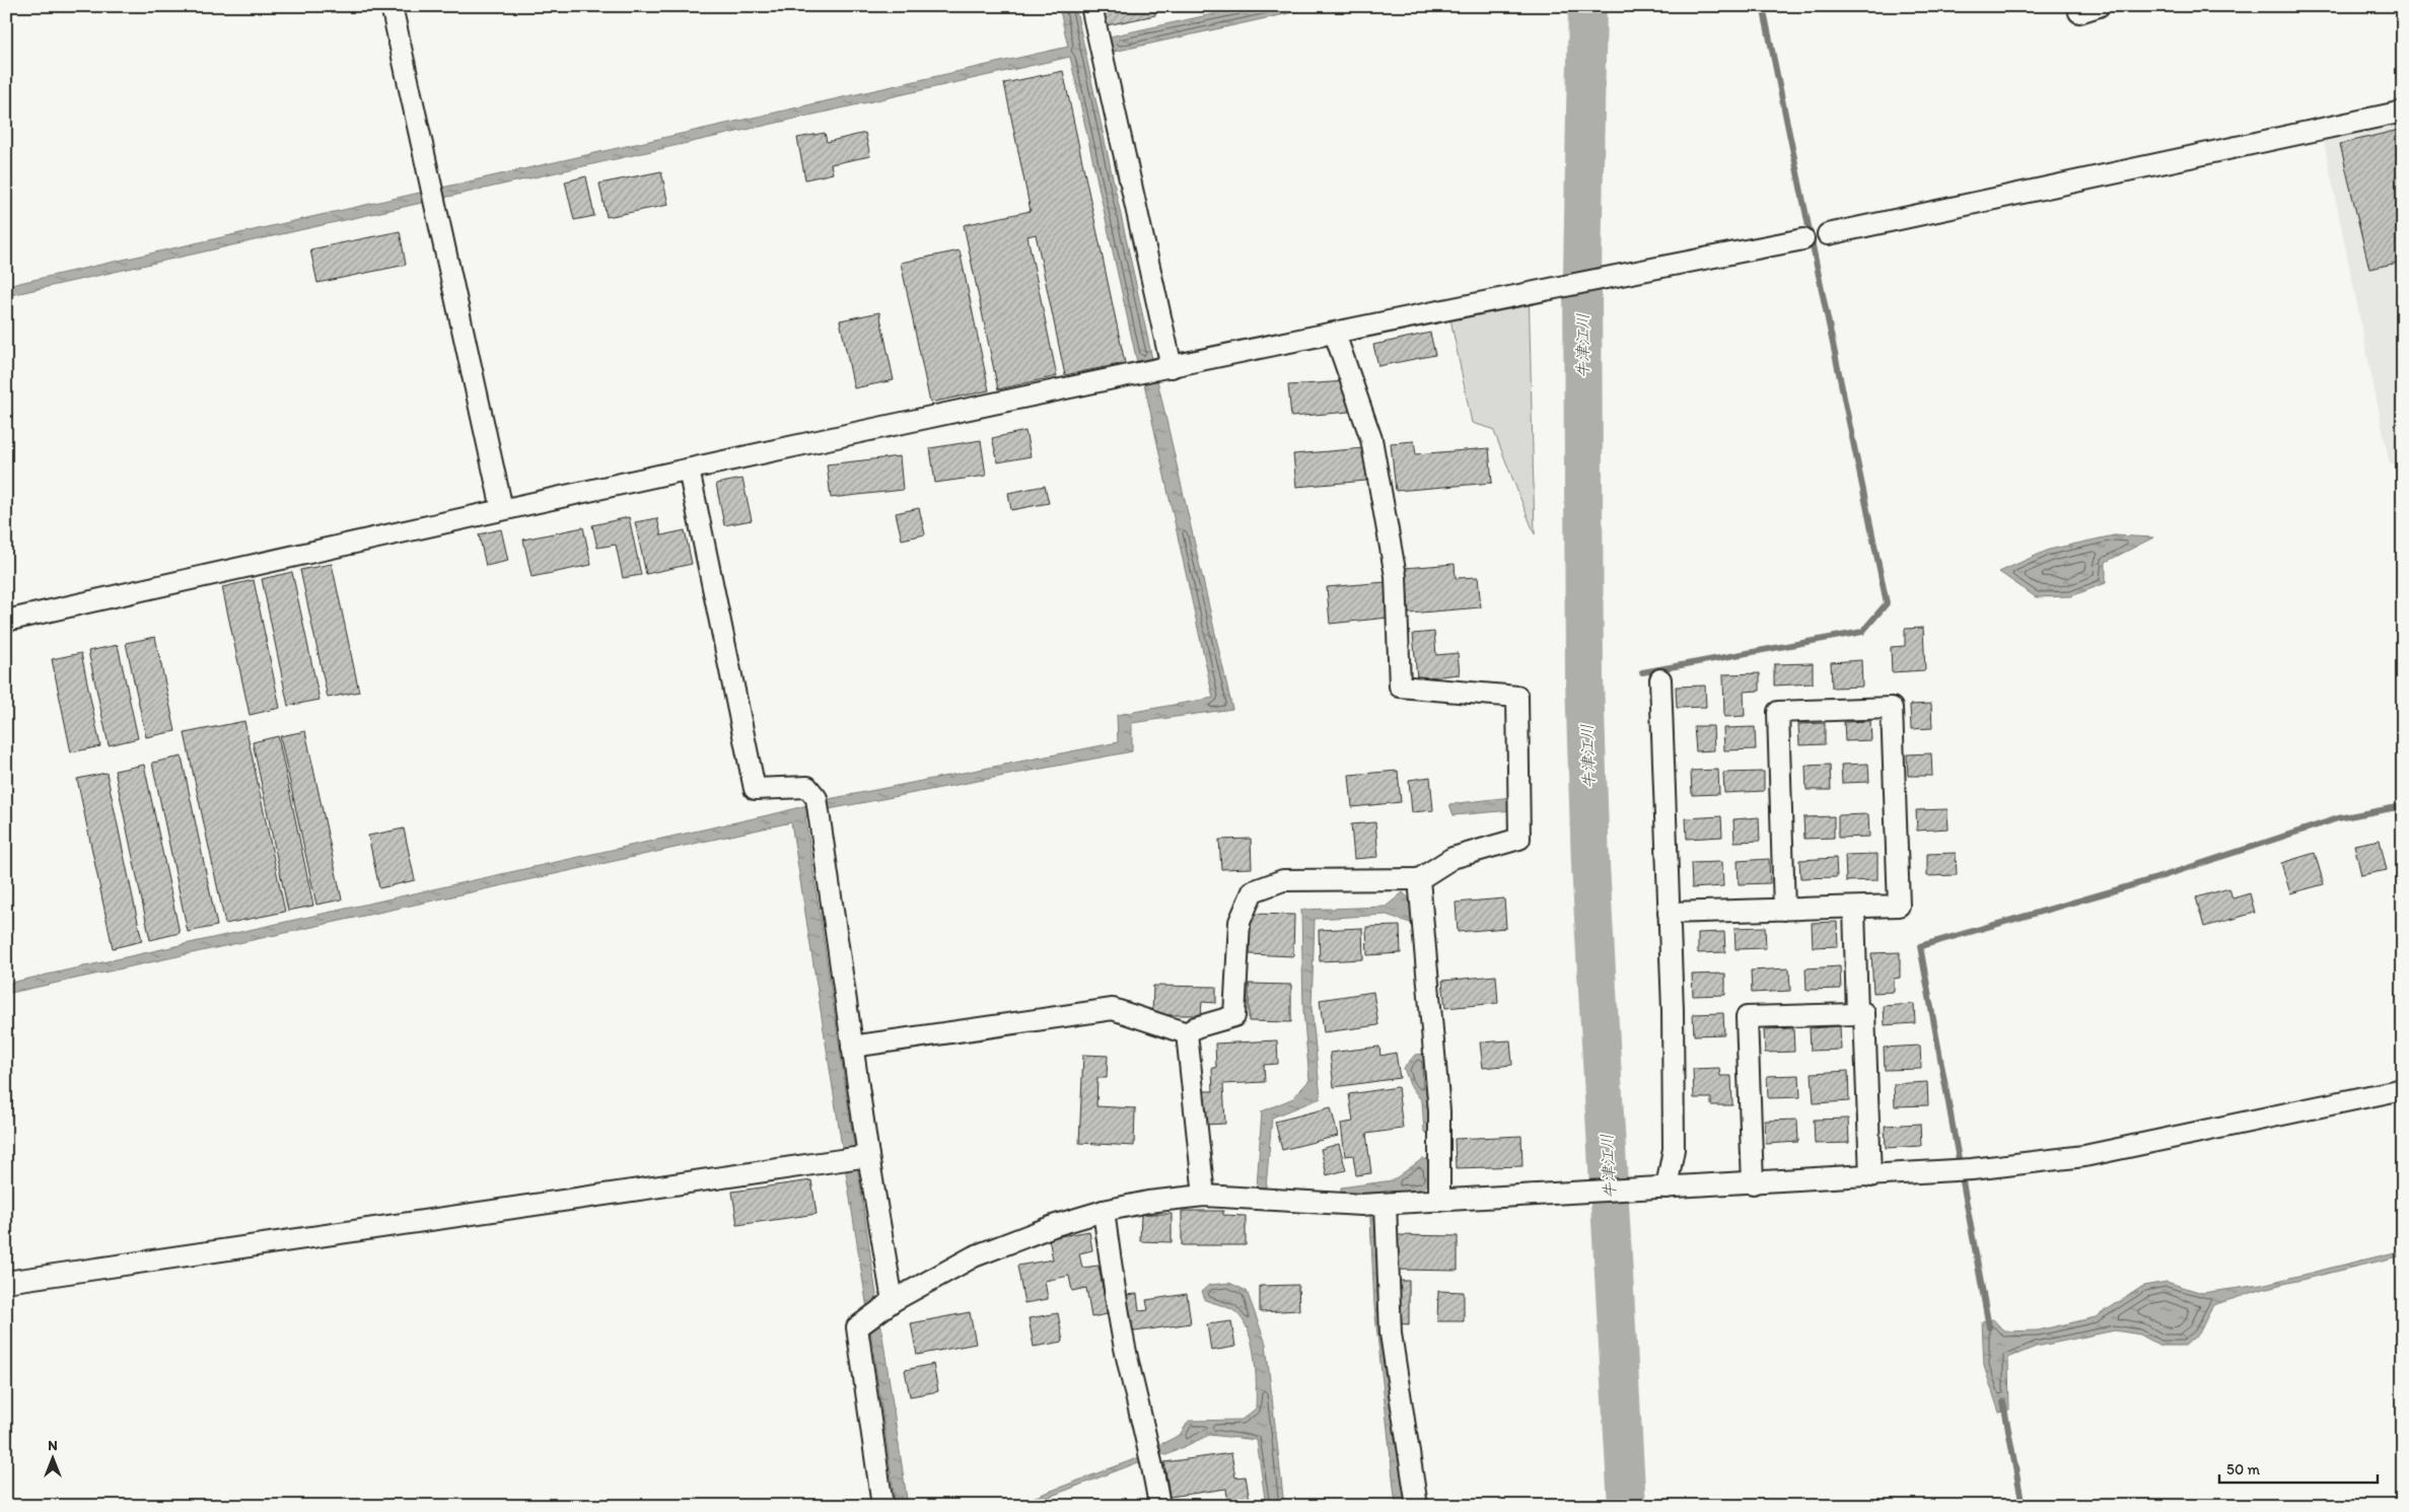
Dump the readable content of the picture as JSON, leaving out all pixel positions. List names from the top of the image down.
{
  "water": ["牛津江川"],
  "scale_bar": "50 m",
  "north": "top"
}
